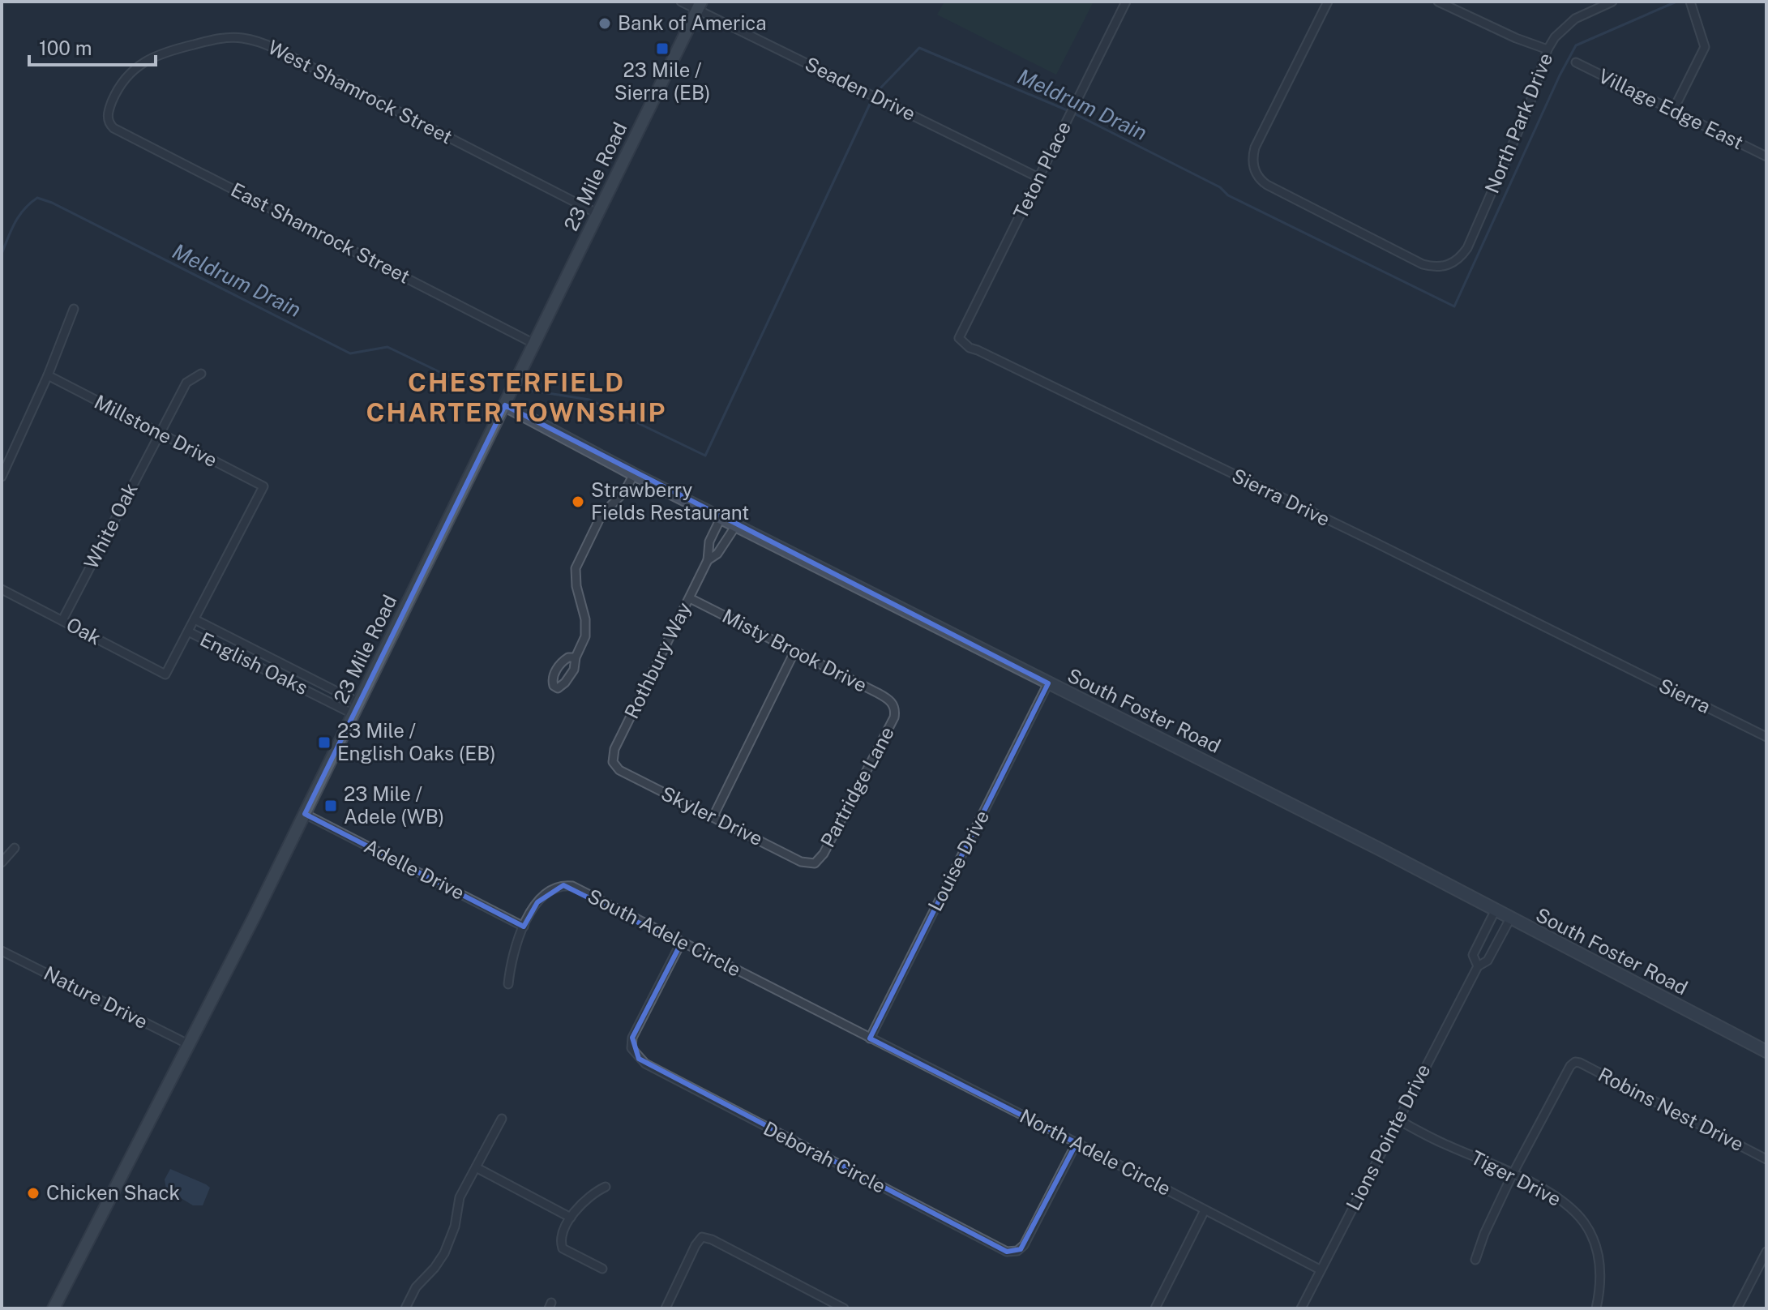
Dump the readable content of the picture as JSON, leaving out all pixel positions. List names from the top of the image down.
{
  "streets": {
    "main road": ["23 Mile Road"],
    "street": [
      "Seaden Drive",
      "West Shamrock Street",
      "Village Edge East",
      "North Park Drive",
      "Teton Place",
      "East Shamrock Street",
      "Millstone Drive",
      "Sierra Drive",
      "White Oak",
      "Oak",
      "Misty Brook Drive",
      "Rothbury Way",
      "English Oaks",
      "Sierra",
      "South Foster Road",
      "Partridge Lane",
      "Skyler Drive",
      "Louise Drive",
      "Adelle Drive",
      "South Adele Circle",
      "Nature Drive",
      "Robins Nest Drive",
      "Lions Pointe Drive",
      "North Adele Circle",
      "Deborah Circle",
      "Tiger Drive"
    ]
  },
  "crossings": [
    ["Seaden Drive", "Teton Place"],
    ["Seaden Drive", "23 Mile Road"],
    ["West Shamrock Street", "23 Mile Road"],
    ["West Shamrock Street", "East Shamrock Street"],
    ["Teton Place", "Sierra Drive"],
    ["23 Mile Road", "East Shamrock Street"],
    ["23 Mile Road", "English Oaks"],
    ["23 Mile Road", "South Foster Road"],
    ["23 Mile Road", "Adelle Drive"],
    ["23 Mile Road", "Nature Drive"],
    ["Millstone Drive", "White Oak"],
    ["Millstone Drive", "English Oaks"],
    ["Sierra Drive", "Sierra"],
    ["White Oak", "Oak"],
    ["Oak", "English Oaks"],
    ["Misty Brook Drive", "Rothbury Way"],
    ["Misty Brook Drive", "Partridge Lane"],
    ["Rothbury Way", "South Foster Road"],
    ["Rothbury Way", "Skyler Drive"],
    ["South Foster Road", "Louise Drive"],
    ["Partridge Lane", "Skyler Drive"],
    ["Louise Drive", "South Adele Circle"],
    ["Louise Drive", "North Adele Circle"],
    ["Adelle Drive", "South Adele Circle"],
    ["South Adele Circle", "North Adele Circle"],
    ["South Adele Circle", "Deborah Circle"],
    ["Robins Nest Drive", "Tiger Drive"],
    ["Lions Pointe Drive", "North Adele Circle"],
    ["Lions Pointe Drive", "Tiger Drive"],
    ["North Adele Circle", "Deborah Circle"]
  ],
  "districts": ["CHESTERFIELD CHARTER TOWNSHIP"],
  "water": ["Meldrum Drain"],
  "places": {
    "other": ["Bank of America", "Strawberry Fields Restaurant", "Chicken Shack"],
    "transit": ["23 Mile / Sierra (EB)", "23 Mile / English Oaks (EB)", "23 Mile / Adele (WB)"]
  },
  "scale_bar": "100 m"
}
